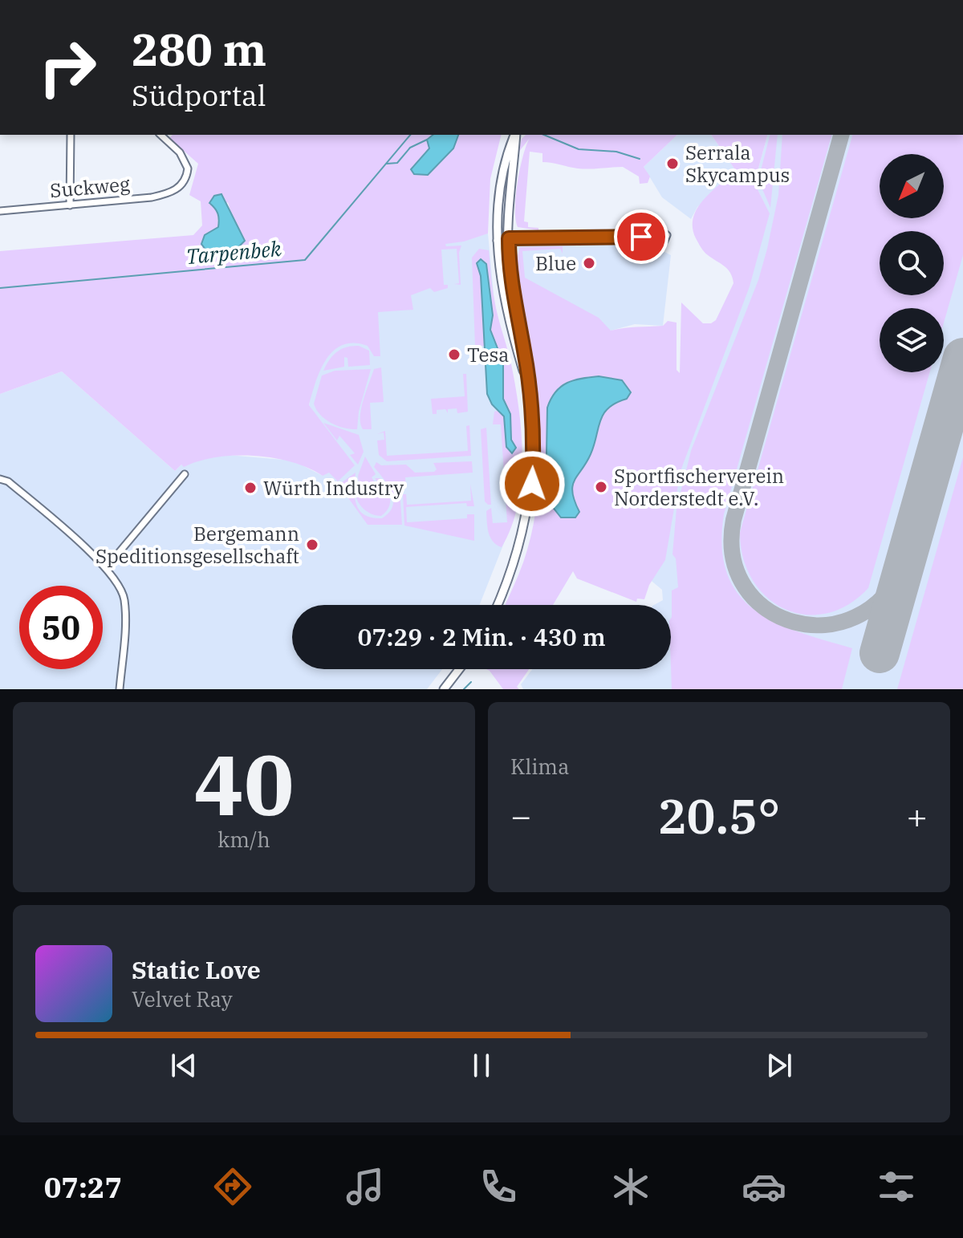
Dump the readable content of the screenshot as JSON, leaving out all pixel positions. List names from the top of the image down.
{
  "streets": {
    "street": ["Suckweg"]
  },
  "water": ["Tarpenbek"],
  "places": [
    "Serrala Skycampus",
    "Blue",
    "Tesa",
    "Sportfischerverein Norderstedt e.V.",
    "Würth Industry",
    "Bergemann Speditionsgesellschaft"
  ],
  "north": "bottom left",
  "page": {
    "turn": ["280 m", "Südportal"],
    "limit": "50",
    "trip": "07:29 · 2 Min. · 430 m",
    "tile": [
      ["40", "km/h"],
      "Klima"
    ],
    "heat": ["−", "20.5°", "+"],
    "song": ["Static Love", "Velvet Ray"],
    "tabs": "07:27"
  }
}
